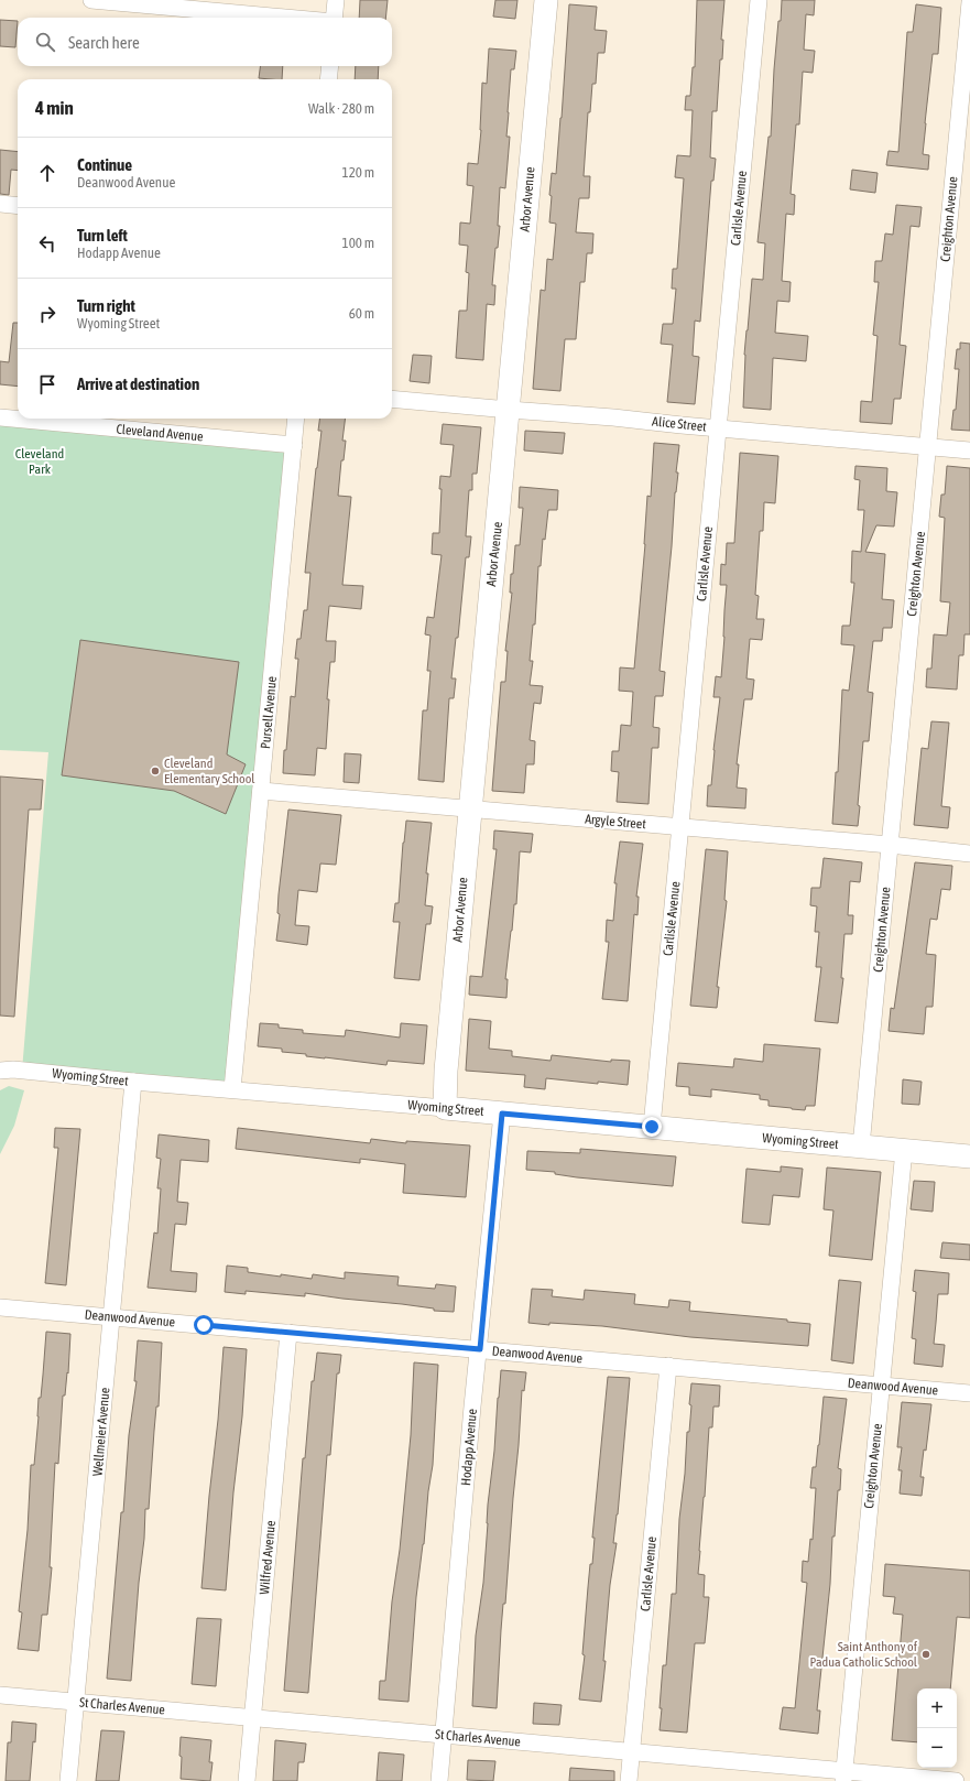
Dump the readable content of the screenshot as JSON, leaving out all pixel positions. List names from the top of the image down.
{
  "streets": {
    "street": [
      "Arbor Avenue",
      "Carlisle Avenue",
      "Creighton Avenue",
      "Alice Street",
      "Cleveland Avenue",
      "Pursell Avenue",
      "Argyle Street",
      "Wyoming Street",
      "Deanwood Avenue",
      "Wellmeier Avenue",
      "Hodapp Avenue",
      "Wilfred Avenue",
      "St Charles Avenue"
    ]
  },
  "crossings": [
    ["Arbor Avenue", "Alice Street"],
    ["Arbor Avenue", "Argyle Street"],
    ["Arbor Avenue", "Wyoming Street"],
    ["Carlisle Avenue", "Alice Street"],
    ["Carlisle Avenue", "Argyle Street"],
    ["Carlisle Avenue", "Wyoming Street"],
    ["Carlisle Avenue", "Deanwood Avenue"],
    ["Carlisle Avenue", "St Charles Avenue"],
    ["Creighton Avenue", "Alice Street"],
    ["Creighton Avenue", "Argyle Street"],
    ["Creighton Avenue", "Wyoming Street"],
    ["Creighton Avenue", "Deanwood Avenue"],
    ["Creighton Avenue", "St Charles Avenue"],
    ["Cleveland Avenue", "Pursell Avenue"],
    ["Pursell Avenue", "Argyle Street"],
    ["Pursell Avenue", "Wyoming Street"],
    ["Wyoming Street", "Wellmeier Avenue"],
    ["Wyoming Street", "Hodapp Avenue"],
    ["Deanwood Avenue", "Wellmeier Avenue"],
    ["Deanwood Avenue", "Hodapp Avenue"],
    ["Deanwood Avenue", "Wilfred Avenue"],
    ["Wellmeier Avenue", "St Charles Avenue"],
    ["Hodapp Avenue", "St Charles Avenue"],
    ["Wilfred Avenue", "St Charles Avenue"]
  ],
  "parks": ["Cleveland Park"],
  "places": ["Cleveland Elementary School", "Saint Anthony of Padua Catholic School"],
  "page": {
    "search": "Search here",
    "heading": ["4 min", "Walk · 280 m"],
    "list": [
      ["Continue", "Deanwood Avenue", "120 m"],
      ["Turn left", "Hodapp Avenue", "100 m"],
      ["Turn right", "Wyoming Street", "60 m"],
      "Arrive at destination"
    ],
    "map_buttons": ["+", "−"]
  }
}
